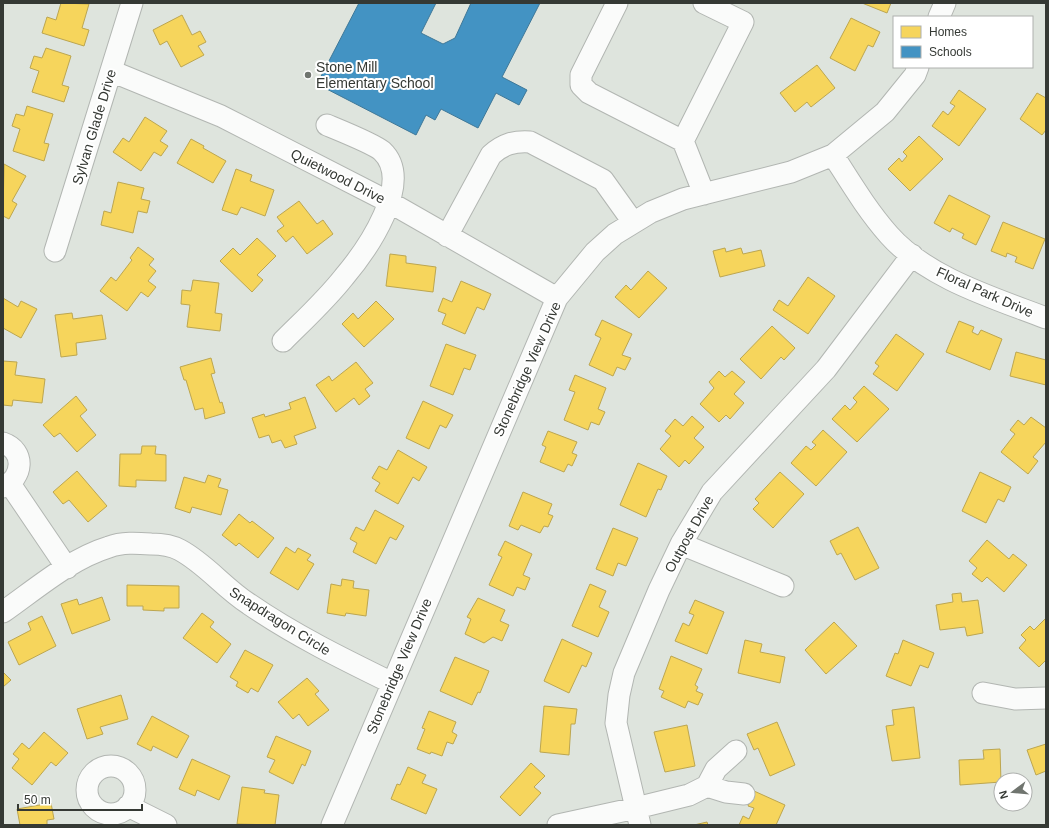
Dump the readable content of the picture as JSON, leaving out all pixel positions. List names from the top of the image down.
{
  "streets": {
    "street": [
      "Sylvan Glade Drive",
      "Quietwood Drive",
      "Floral Park Drive",
      "Stonebridge View Drive",
      "Outpost Drive",
      "Snapdragon Circle"
    ]
  },
  "crossings": [
    ["Sylvan Glade Drive", "Quietwood Drive"],
    ["Quietwood Drive", "Stonebridge View Drive"],
    ["Floral Park Drive", "Stonebridge View Drive"],
    ["Floral Park Drive", "Outpost Drive"],
    ["Stonebridge View Drive", "Snapdragon Circle"]
  ],
  "places": ["Stone Mill Elementary School"],
  "legend": ["Homes", "Schools"],
  "scale_bar": "50 m",
  "north": "left"
}
